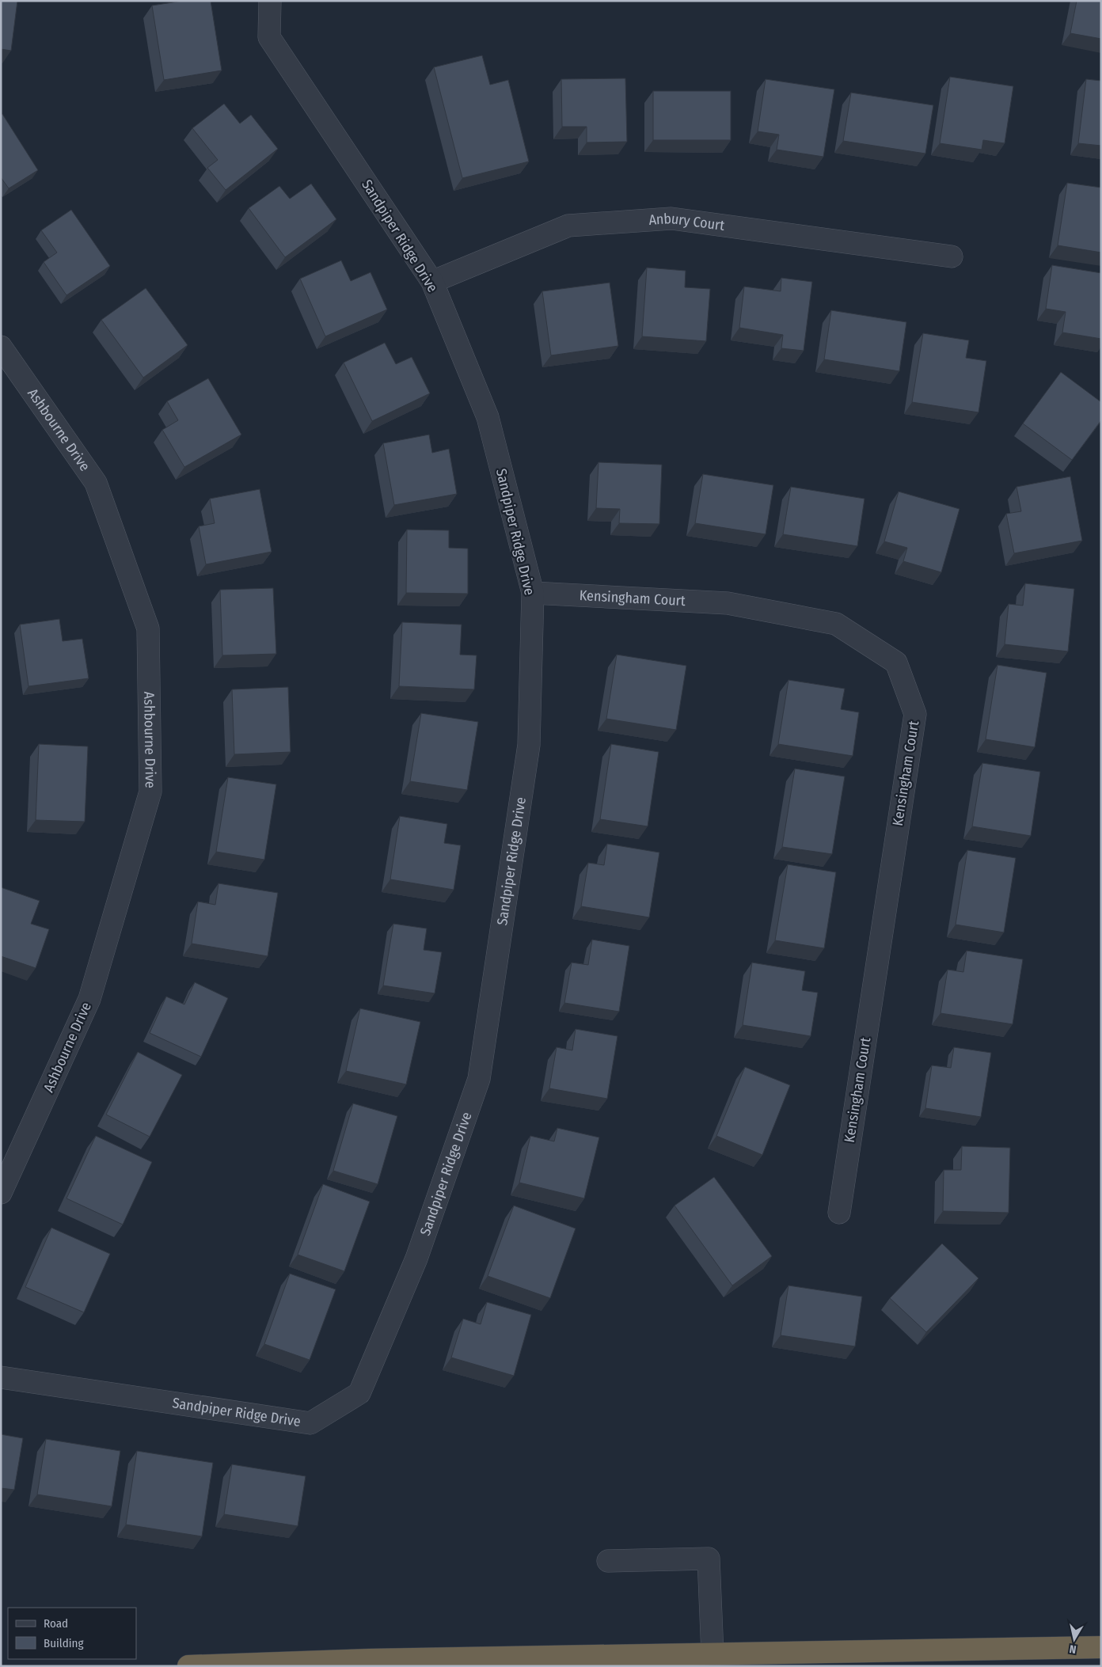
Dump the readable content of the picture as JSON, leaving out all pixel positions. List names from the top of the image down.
{
  "streets": {
    "street": [
      "Anbury Court",
      "Sandpiper Ridge Drive",
      "Ashbourne Drive",
      "Kensingham Court"
    ]
  },
  "crossings": [
    ["Anbury Court", "Sandpiper Ridge Drive"],
    ["Sandpiper Ridge Drive", "Kensingham Court"]
  ],
  "legend": ["Road", "Building"],
  "north": "bottom"
}
